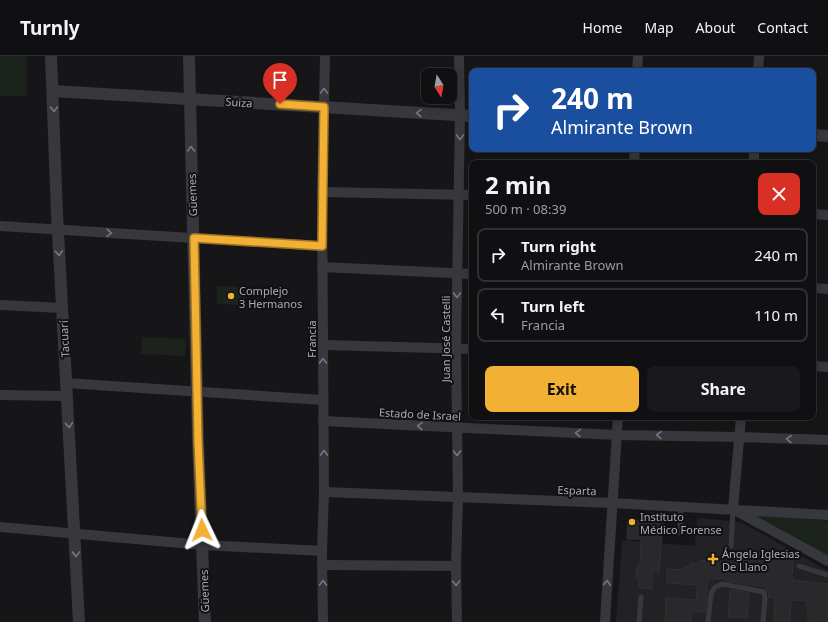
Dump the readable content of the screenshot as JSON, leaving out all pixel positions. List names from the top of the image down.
{
  "streets": {
    "street": [
      "Suiza",
      "Güemes",
      "Tacuarí",
      "Francia",
      "Juan José Castelli",
      "Estado de Israel",
      "Esparta"
    ]
  },
  "crossings": [
    ["Suiza", "Güemes"],
    ["Suiza", "Tacuarí"],
    ["Suiza", "Francia"],
    ["Suiza", "Juan José Castelli"],
    ["Francia", "Estado de Israel"],
    ["Francia", "Esparta"],
    ["Juan José Castelli", "Estado de Israel"],
    ["Juan José Castelli", "Esparta"]
  ],
  "one_way": ["Tacuarí", "Francia", "Juan José Castelli"],
  "places": {
    "other": ["Complejo 3 Hermanos", "Instituto Médico Forense"],
    "health": ["Ángela Iglesias De Llano"]
  },
  "north": "bottom",
  "page": {
    "header": "Turnly",
    "nav": [
      "Home",
      "Map",
      "About",
      "Contact"
    ],
    "turn": ["240 m", "Almirante Brown"],
    "heading": ["2 min", "500 m · 08:39"],
    "list": [
      {
        "name": "Turn right",
        "note": "Almirante Brown",
        "value": "240 m"
      },
      {
        "name": "Turn left",
        "note": "Francia",
        "value": "110 m"
      }
    ],
    "buttons": ["Exit", "Share"]
  }
}
